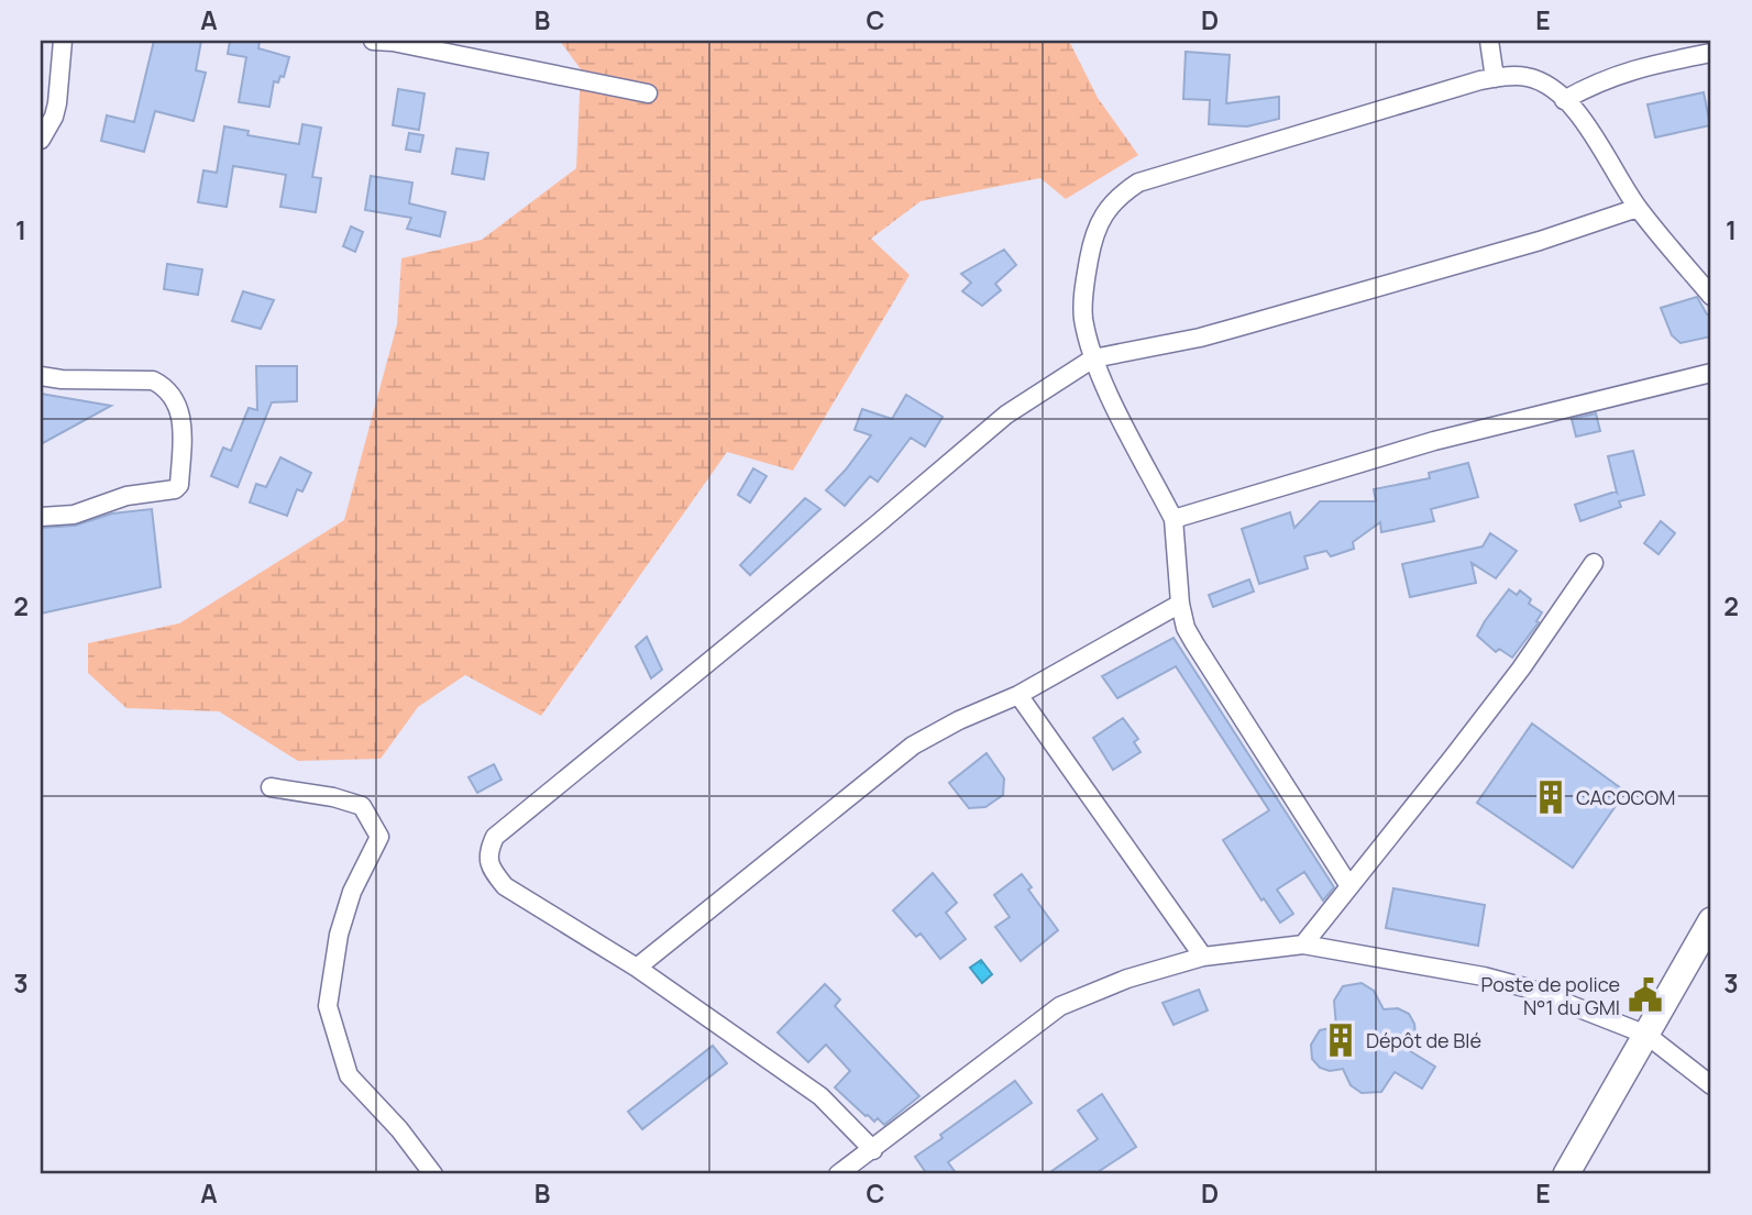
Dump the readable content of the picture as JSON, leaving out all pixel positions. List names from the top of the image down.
{
  "places": {
    "building": ["CACOCOM", "Dépôt de Blé"],
    "public building": ["Poste de police N°1 du GMI"]
  },
  "grid": {
    "columns": [
      "A",
      "B",
      "C",
      "D",
      "E"
    ],
    "rows": ["1", "2", "3"]
  }
}
